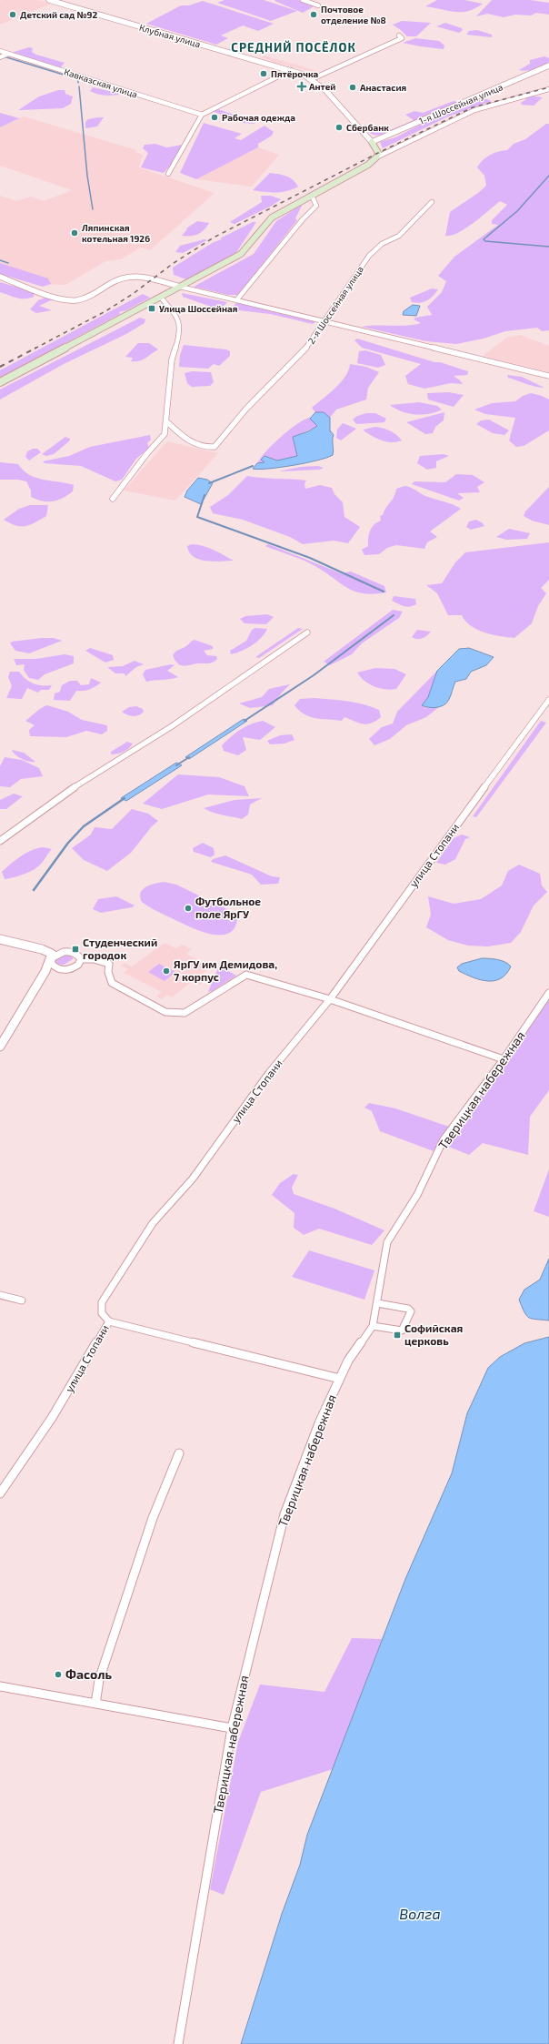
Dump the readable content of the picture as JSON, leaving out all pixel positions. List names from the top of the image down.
{
  "streets": {
    "street": [
      "Клубная улица",
      "Кавказская улица",
      "1-я Шоссейная улица",
      "2-я Шоссейная улица",
      "улица Стопани",
      "Тверицкая набережная"
    ]
  },
  "crossings": [
    ["Клубная улица", "1-я Шоссейная улица"]
  ],
  "districts": ["СРЕДНИЙ ПОСЁЛОК"],
  "water": ["Волга"],
  "places": {
    "other": [
      "Детский сад №92",
      "Почтовое отделение №8",
      "Пятёрочка",
      "Анастасия",
      "Рабочая одежда",
      "Сбербанк",
      "Ляпинская котельная 1926",
      "Футбольное поле ЯрГУ",
      "ЯрГУ им Демидова, 7 корпус",
      "Фасоль"
    ],
    "health": ["Антей"],
    "transit": ["Улица Шоссейная", "Студенческий городок", "Софийская церковь"]
  }
}
